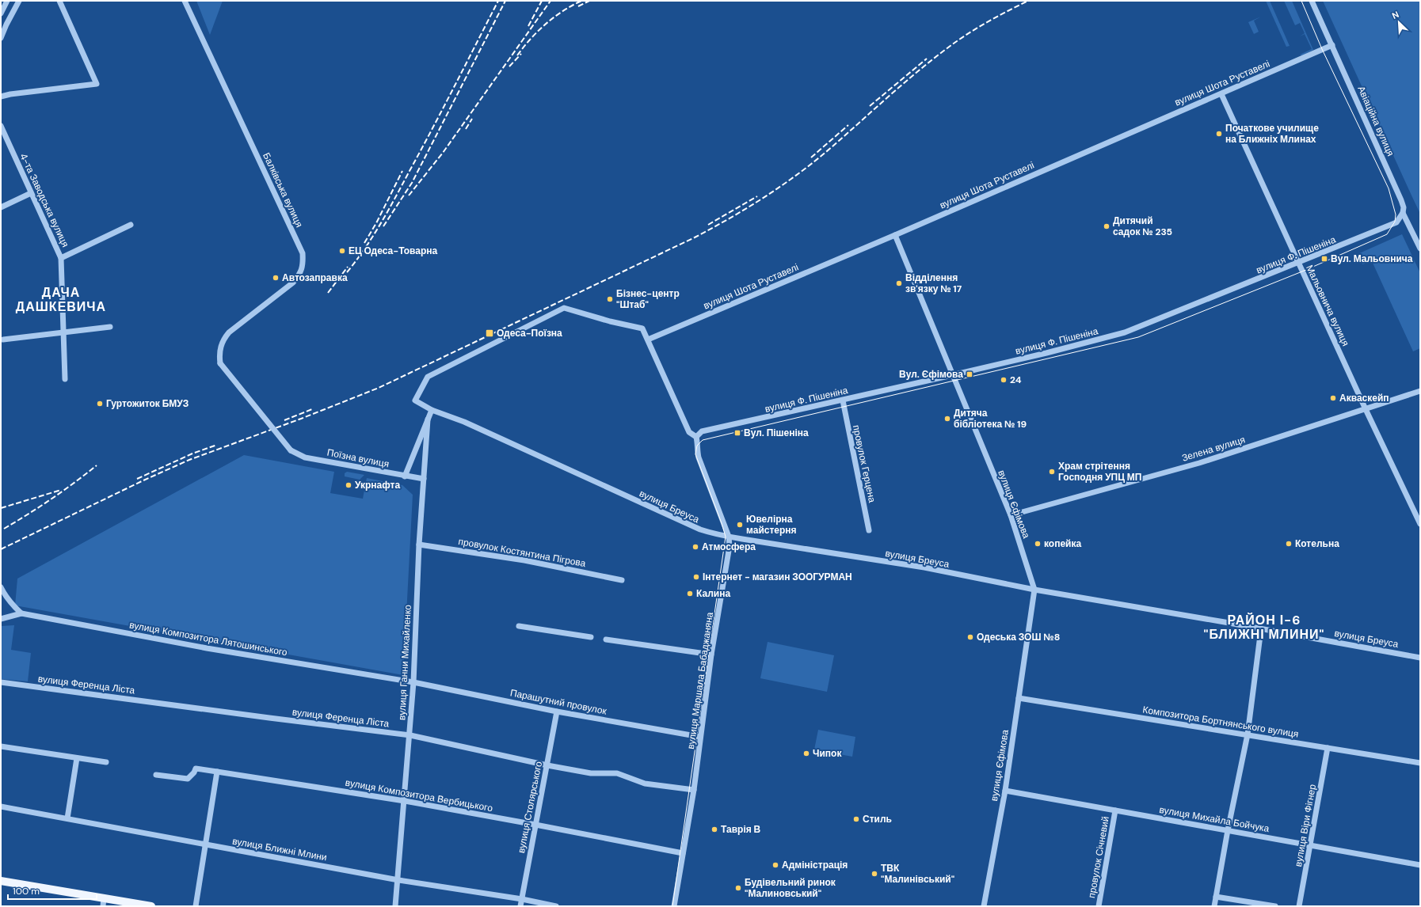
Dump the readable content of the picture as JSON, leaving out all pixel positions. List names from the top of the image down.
{
  "streets": {
    "street": [
      "вулиця Шота Руставелі",
      "Авіаційна вулиця",
      "Балківська вулиця",
      "4-та Заводська вулиця",
      "вулиця Ф. Пішеніна",
      "Мальовнича вулиця",
      "Зелена вулиця",
      "Поїзна вулиця",
      "провулок Герцена",
      "вулиця Єфімова",
      "вулиця Бреуса",
      "провулок Костянтина Пігрова",
      "вулиця Композитора Лятошинського",
      "вулиця Ганни Михайленко",
      "вулиця Маршала Бабаджаняна",
      "вулиця Ференца Ліста",
      "Парашутний провулок",
      "Композитора Бортнянського вулиця",
      "вулиця Композитора Вербицького",
      "вулиця Столярського",
      "вулиця Михайла Бойчука",
      "вулиця Віри Фігнер",
      "вулиця Ближні Млини",
      "провулок Січневий"
    ]
  },
  "crossings": [
    ["вулиця Шота Руставелі", "Авіаційна вулиця"],
    ["вулиця Шота Руставелі", "Мальовнича вулиця"],
    ["вулиця Шота Руставелі", "вулиця Єфімова"],
    ["вулиця Шота Руставелі", "вулиця Бреуса"],
    ["Авіаційна вулиця", "вулиця Ф. Пішеніна"],
    ["Балківська вулиця", "Поїзна вулиця"],
    ["вулиця Ф. Пішеніна", "Мальовнича вулиця"],
    ["вулиця Ф. Пішеніна", "провулок Герцена"],
    ["вулиця Ф. Пішеніна", "вулиця Єфімова"],
    ["вулиця Ф. Пішеніна", "вулиця Маршала Бабаджаняна"],
    ["Мальовнича вулиця", "Зелена вулиця"],
    ["Зелена вулиця", "вулиця Єфімова"],
    ["Поїзна вулиця", "вулиця Ганни Михайленко"],
    ["вулиця Єфімова", "вулиця Бреуса"],
    ["вулиця Єфімова", "Композитора Бортнянського вулиця"],
    ["вулиця Єфімова", "вулиця Михайла Бойчука"],
    ["вулиця Бреуса", "вулиця Ганни Михайленко"],
    ["вулиця Бреуса", "вулиця Маршала Бабаджаняна"],
    ["провулок Костянтина Пігрова", "вулиця Ганни Михайленко"],
    ["вулиця Композитора Лятошинського", "вулиця Ганни Михайленко"],
    ["вулиця Композитора Лятошинського", "Парашутний провулок"],
    ["вулиця Ганни Михайленко", "вулиця Ференца Ліста"],
    ["вулиця Ганни Михайленко", "Парашутний провулок"],
    ["вулиця Ганни Михайленко", "вулиця Композитора Вербицького"],
    ["вулиця Ганни Михайленко", "вулиця Ближні Млини"],
    ["вулиця Маршала Бабаджаняна", "вулиця Ференца Ліста"],
    ["вулиця Маршала Бабаджаняна", "Парашутний провулок"],
    ["вулиця Маршала Бабаджаняна", "вулиця Композитора Вербицького"],
    ["вулиця Ференца Ліста", "вулиця Столярського"],
    ["Парашутний провулок", "вулиця Столярського"],
    ["Композитора Бортнянського вулиця", "вулиця Віри Фігнер"],
    ["вулиця Композитора Вербицького", "вулиця Столярського"],
    ["вулиця Столярського", "вулиця Ближні Млини"],
    ["вулиця Михайла Бойчука", "вулиця Віри Фігнер"],
    ["вулиця Михайла Бойчука", "провулок Січневий"]
  ],
  "districts": ["ДАЧА ДАШКЕВИЧА", "РАЙОН І-6 \"БЛИЖНІ МЛИНИ\""],
  "places": {
    "other": [
      "Початкове училище на Ближніх Млинах",
      "Дитячий садок № 235",
      "ЕЦ Одеса-Товарна",
      "Автозаправка",
      "Відділення зв'язку № 17",
      "Бізнес-центр \"Штаб\"",
      "24",
      "Акваскейп",
      "Гуртожиток БМУЗ",
      "Дитяча бібліотека № 19",
      "Храм стрітення Господня УПЦ МП",
      "Укрнафта",
      "Ювелірна майстерня",
      "копейка",
      "Котельна",
      "Атмосфера",
      "Інтернет - магазин ЗООГУРМАН",
      "Калина",
      "Одеська ЗОШ №8",
      "Чипок",
      "Стиль",
      "Таврія В",
      "Адміністрація",
      "ТВК \"Малинівський\"",
      "Будівельний ринок \"Малиновський\""
    ],
    "transit": [
      "Вул. Мальовнича",
      "Одеса-Поїзна",
      "Вул. Єфімова",
      "Вул. Пішеніна"
    ]
  },
  "scale_bar": "100 m",
  "north": "top left"
}
